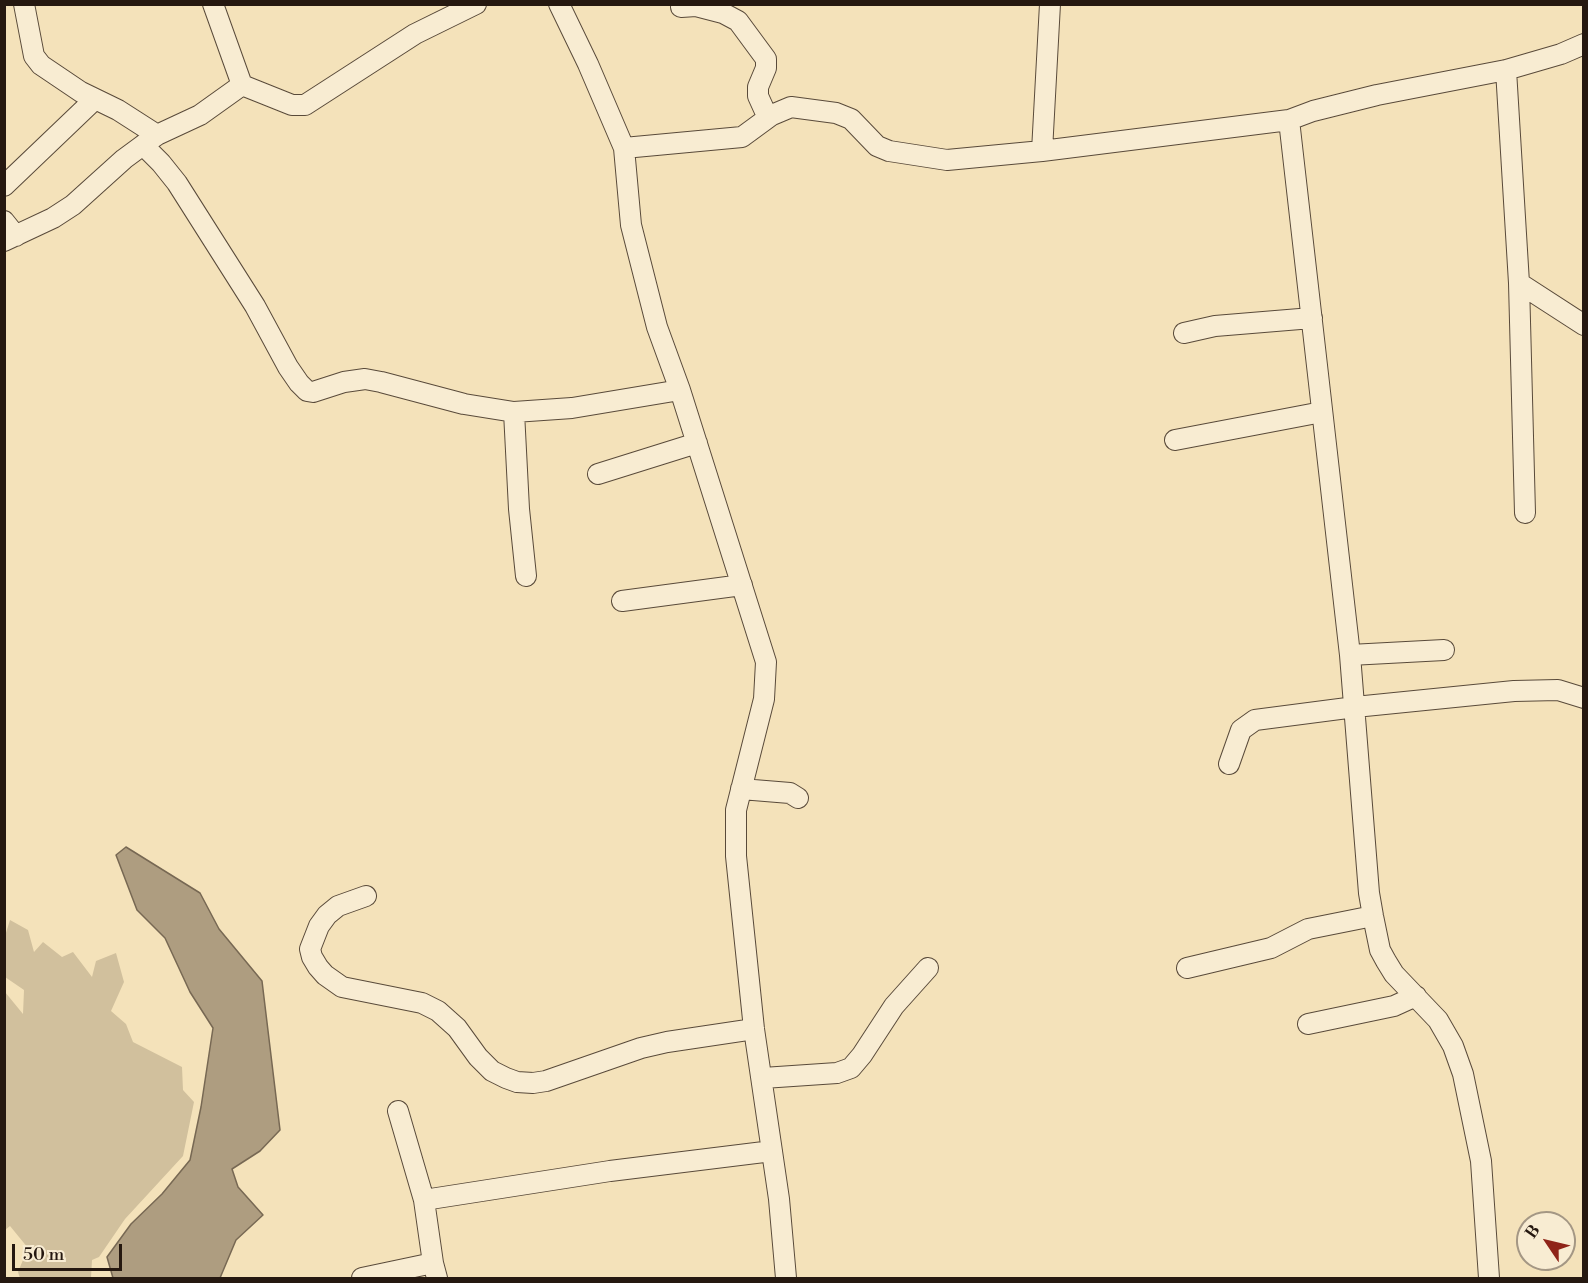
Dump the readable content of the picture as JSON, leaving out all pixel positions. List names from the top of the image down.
{
  "scale_bar": "50 m",
  "north": "top left"
}
